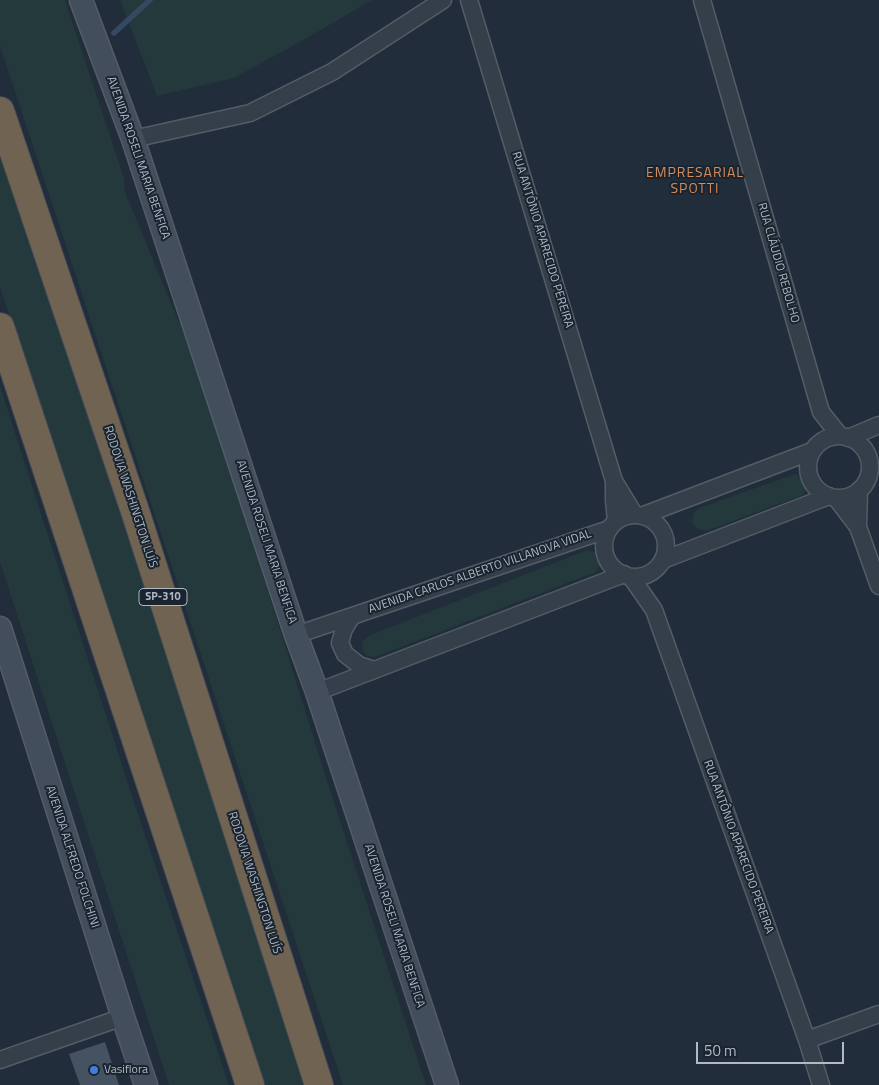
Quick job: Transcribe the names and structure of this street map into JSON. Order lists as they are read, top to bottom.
{
  "streets": {
    "highway": ["RODOVIA WASHINGTON LUÍS", "SP-310"],
    "main road": ["AVENIDA ROSELI MARIA BENFICA", "AVENIDA ALFREDO FOLCHINI"],
    "street": ["RUA ANTÔNIO APARECIDO PEREIRA", "RUA CLÁUDIO REBOLHO", "AVENIDA CARLOS ALBERTO VILLANOVA VIDAL"]
  },
  "crossings": [
    ["AVENIDA ROSELI MARIA BENFICA", "AVENIDA CARLOS ALBERTO VILLANOVA VIDAL"],
    ["RUA ANTÔNIO APARECIDO PEREIRA", "AVENIDA CARLOS ALBERTO VILLANOVA VIDAL"]
  ],
  "districts": ["EMPRESARIAL SPOTTI"],
  "places": ["Vasiflora"],
  "scale_bar": "50 m"
}
